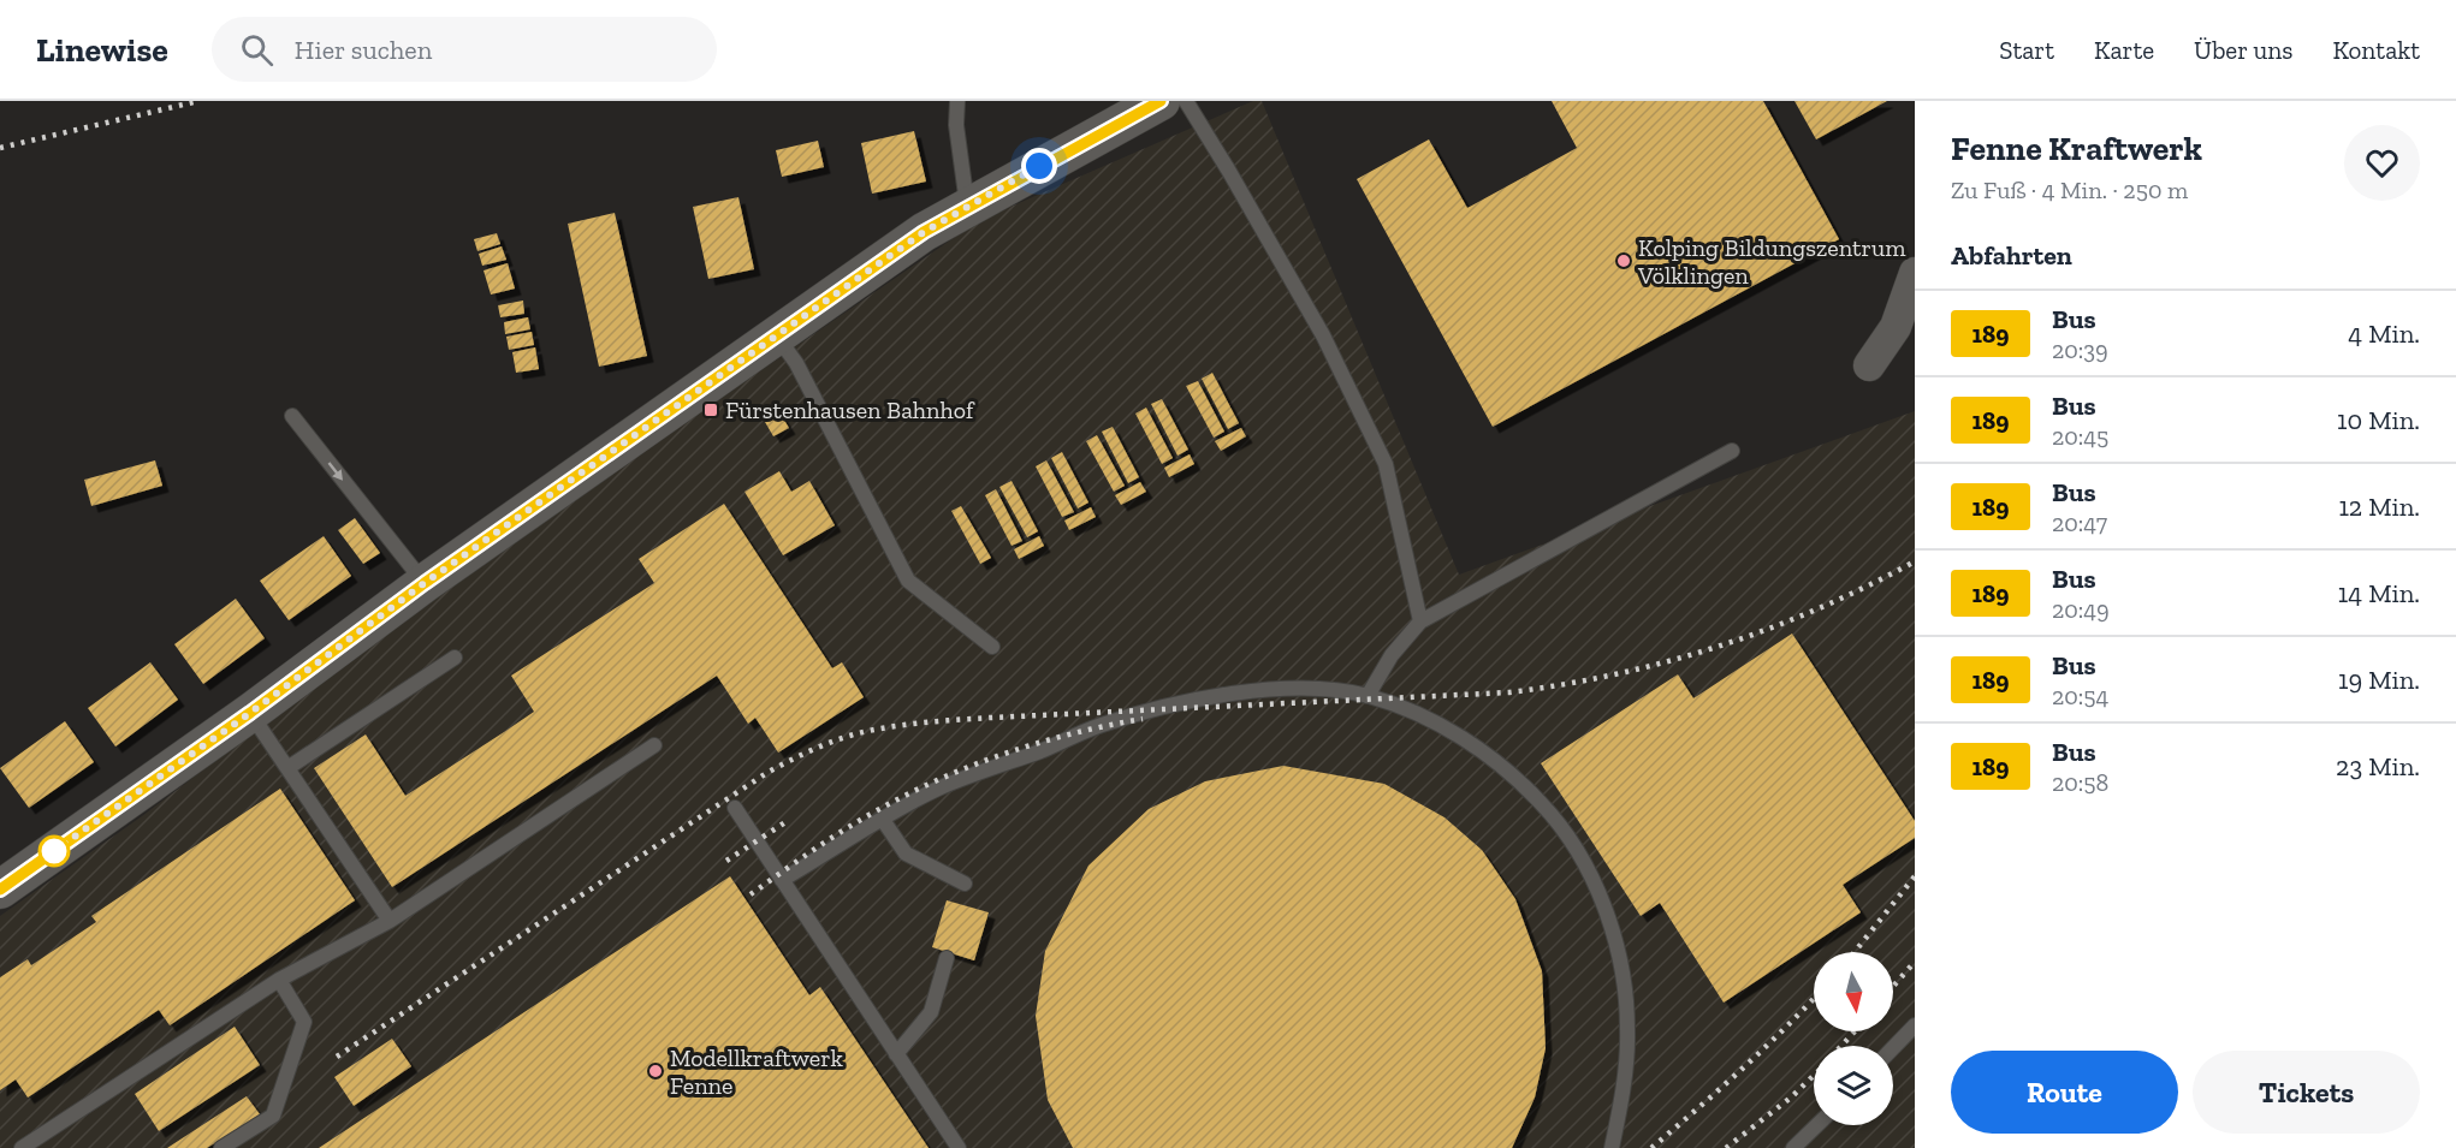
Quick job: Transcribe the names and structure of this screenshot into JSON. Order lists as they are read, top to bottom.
{
  "places": {
    "other": ["Kolping Bildungszentrum Völklingen", "Modellkraftwerk Fenne"],
    "transit": ["Fürstenhausen Bahnhof"]
  },
  "lines": ["bus line 189"],
  "north": "bottom",
  "page": {
    "header": "Linewise",
    "search": "Hier suchen",
    "nav": [
      "Start",
      "Karte",
      "Über uns",
      "Kontakt"
    ],
    "heading": [
      ["Fenne Kraftwerk", "Zu Fuß · 4 Min. · 250 m"],
      "Abfahrten"
    ],
    "list": [
      {
        "mark": "189",
        "name": "Bus",
        "note": "20:39",
        "value": "4 Min."
      },
      {
        "mark": "189",
        "name": "Bus",
        "note": "20:45",
        "value": "10 Min."
      },
      {
        "mark": "189",
        "name": "Bus",
        "note": "20:47",
        "value": "12 Min."
      },
      {
        "mark": "189",
        "name": "Bus",
        "note": "20:49",
        "value": "14 Min."
      },
      {
        "mark": "189",
        "name": "Bus",
        "note": "20:54",
        "value": "19 Min."
      },
      {
        "mark": "189",
        "name": "Bus",
        "note": "20:58",
        "value": "23 Min."
      }
    ],
    "buttons": ["Route", "Tickets"]
  }
}
